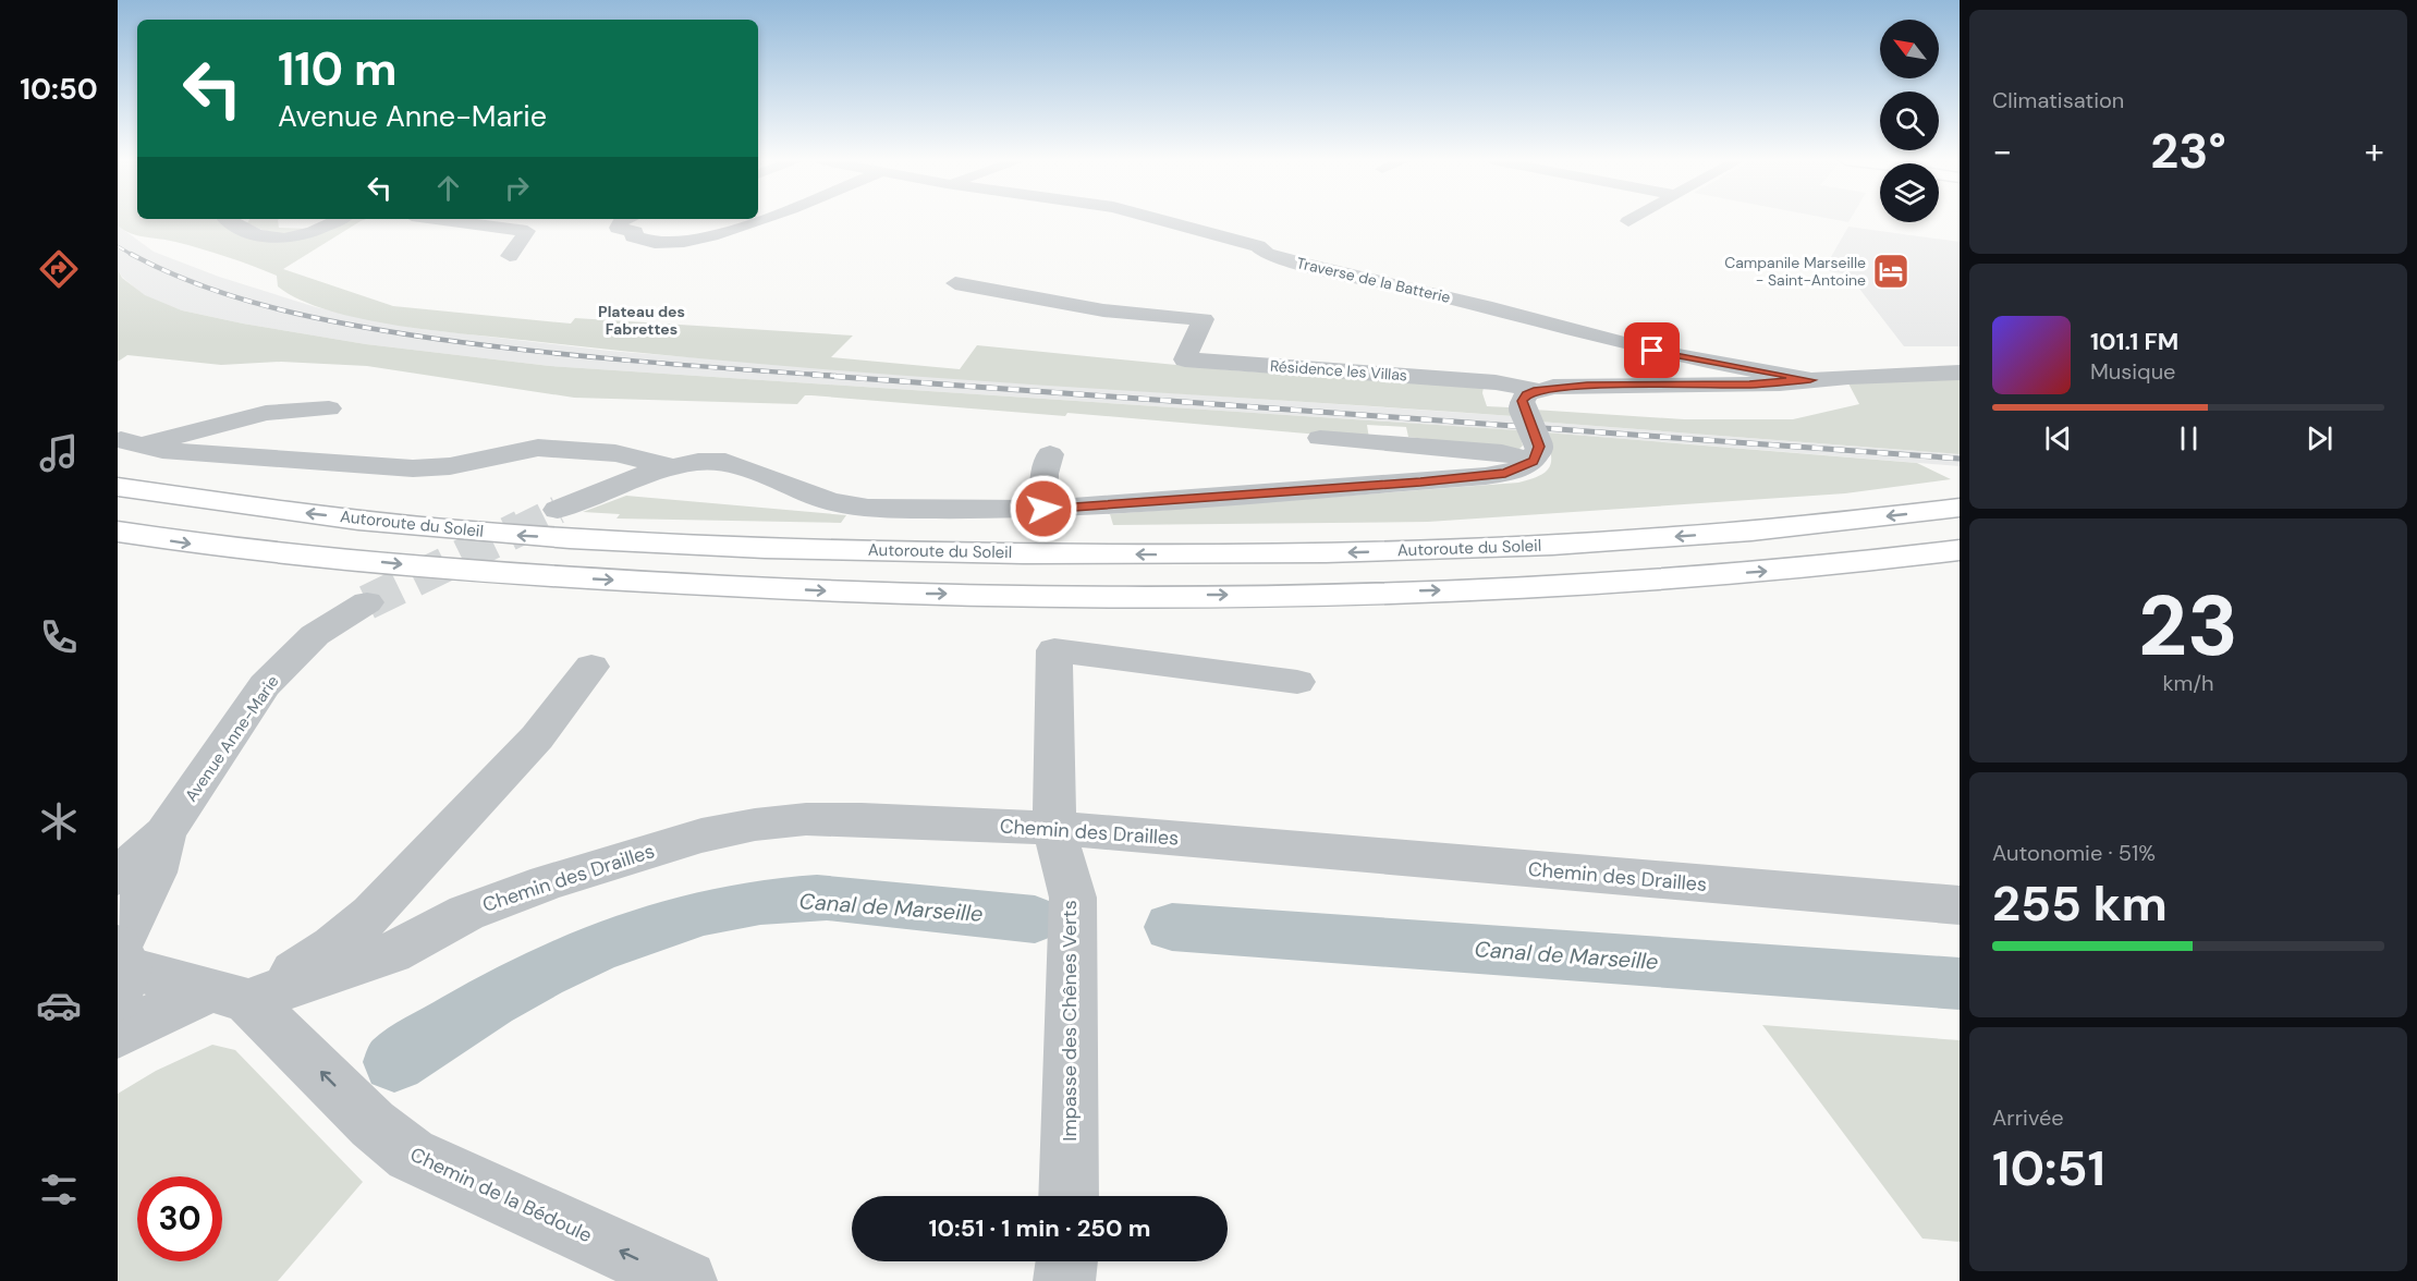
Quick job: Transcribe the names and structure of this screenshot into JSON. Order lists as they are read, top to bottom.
{
  "streets": {
    "main road": ["Autoroute du Soleil"],
    "street": [
      "Traverse de la Batterie",
      "Résidence les Villas",
      "Avenue Anne-Marie",
      "Chemin des Drailles",
      "Impasse des Chênes Verts",
      "Chemin de la Bédoule"
    ]
  },
  "crossings": [
    ["Chemin des Drailles", "Impasse des Chênes Verts"],
    ["Chemin des Drailles", "Chemin de la Bédoule"]
  ],
  "one_way": ["Chemin de la Bédoule"],
  "districts": ["Plateau des Fabrettes"],
  "water": ["Canal de Marseille"],
  "places": {
    "hotel": ["Campanile Marseille - Saint-Antoine"]
  },
  "north": "top left",
  "page": {
    "tabs": "10:50",
    "tile": [
      "Climatisation",
      ["23", "km/h"],
      ["Autonomie · 51%", "255 km"],
      ["Arrivée", "10:51"]
    ],
    "turn": ["110 m", "Avenue Anne-Marie"],
    "heat": ["−", "23°", "+"],
    "song": ["101.1 FM", "Musique"],
    "limit": "30",
    "trip": "10:51 · 1 min · 250 m"
  }
}
